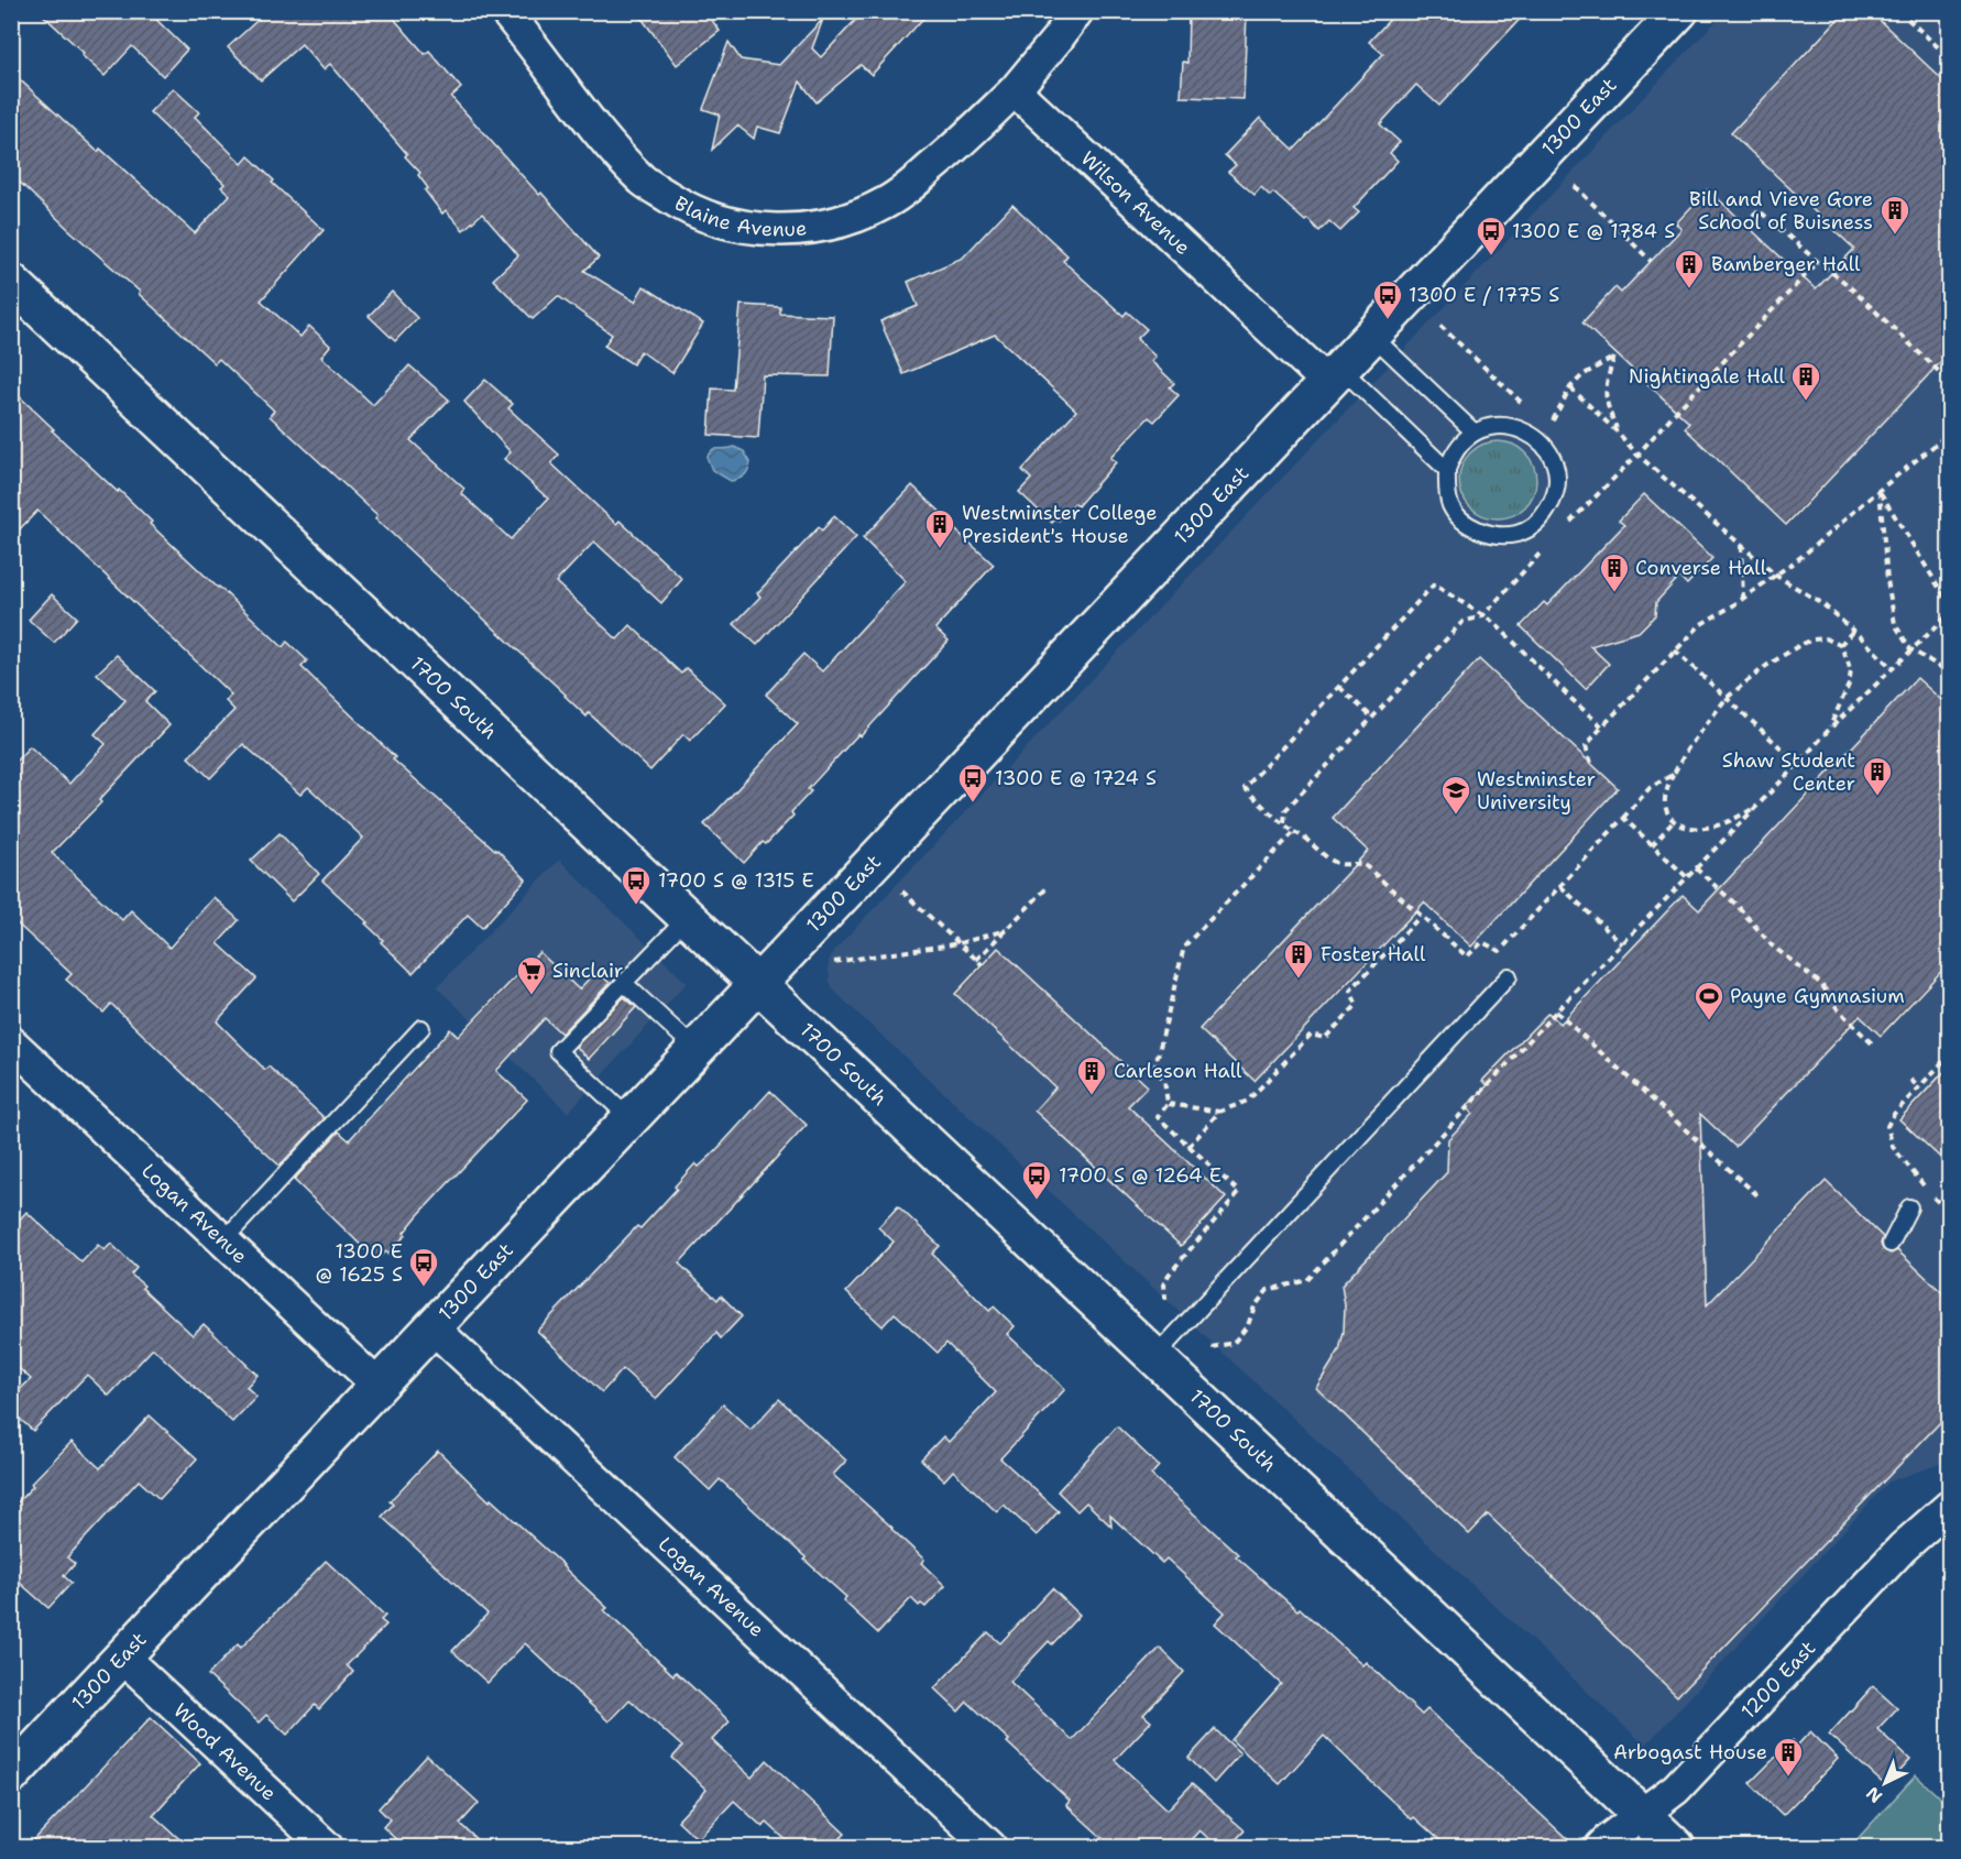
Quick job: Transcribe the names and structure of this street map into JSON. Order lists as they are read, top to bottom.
{
  "streets": {
    "main road": ["1300 East", "1700 South"],
    "street": [
      "Wilson Avenue",
      "Blaine Avenue",
      "Logan Avenue",
      "1200 East",
      "Wood Avenue"
    ]
  },
  "crossings": [
    ["1300 East", "Wilson Avenue"],
    ["1300 East", "1700 South"],
    ["1300 East", "Logan Avenue"],
    ["1300 East", "Wood Avenue"],
    ["Wilson Avenue", "Blaine Avenue"],
    ["1700 South", "1200 East"]
  ],
  "places": {
    "building": [
      "Bill and Vieve Gore School of Buisness",
      "Bamberger Hall",
      "Nightingale Hall",
      "Westminster College President's House",
      "Converse Hall",
      "Shaw Student Center",
      "Foster Hall",
      "Carleson Hall",
      "Arbogast House"
    ],
    "bus stop": [
      "1300 E @ 1784 S",
      "1300 E / 1775 S",
      "1300 E @ 1724 S",
      "1700 S @ 1315 E",
      "1700 S @ 1264 E",
      "1300 E @ 1625 S"
    ],
    "school or university": ["Westminster University"],
    "supermarket": ["Sinclair"],
    "sports": ["Payne Gymnasium"]
  },
  "north": "bottom left"
}
